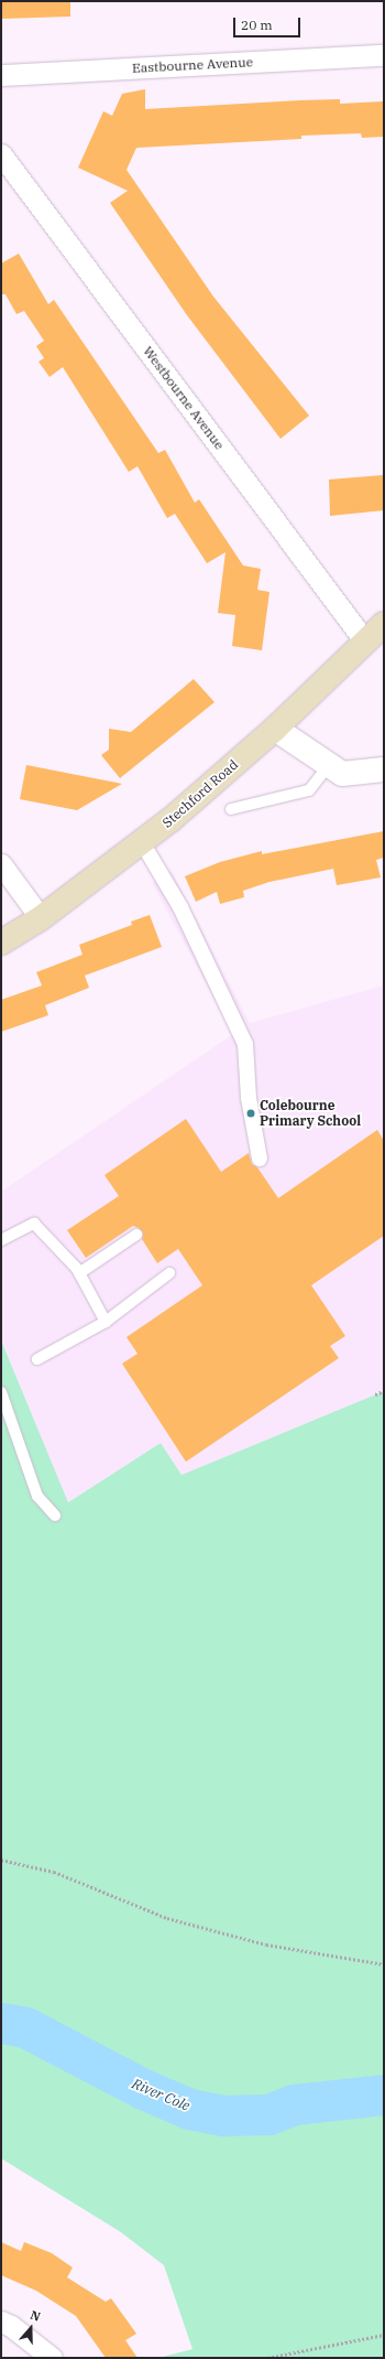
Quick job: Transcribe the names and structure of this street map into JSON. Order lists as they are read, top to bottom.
{
  "streets": {
    "main road": ["Stechford Road"],
    "street": ["Eastbourne Avenue", "Westbourne Avenue"]
  },
  "crossings": [
    ["Westbourne Avenue", "Stechford Road"]
  ],
  "water": ["River Cole"],
  "places": ["Colebourne Primary School"],
  "scale_bar": "20 m",
  "north": "top"
}
